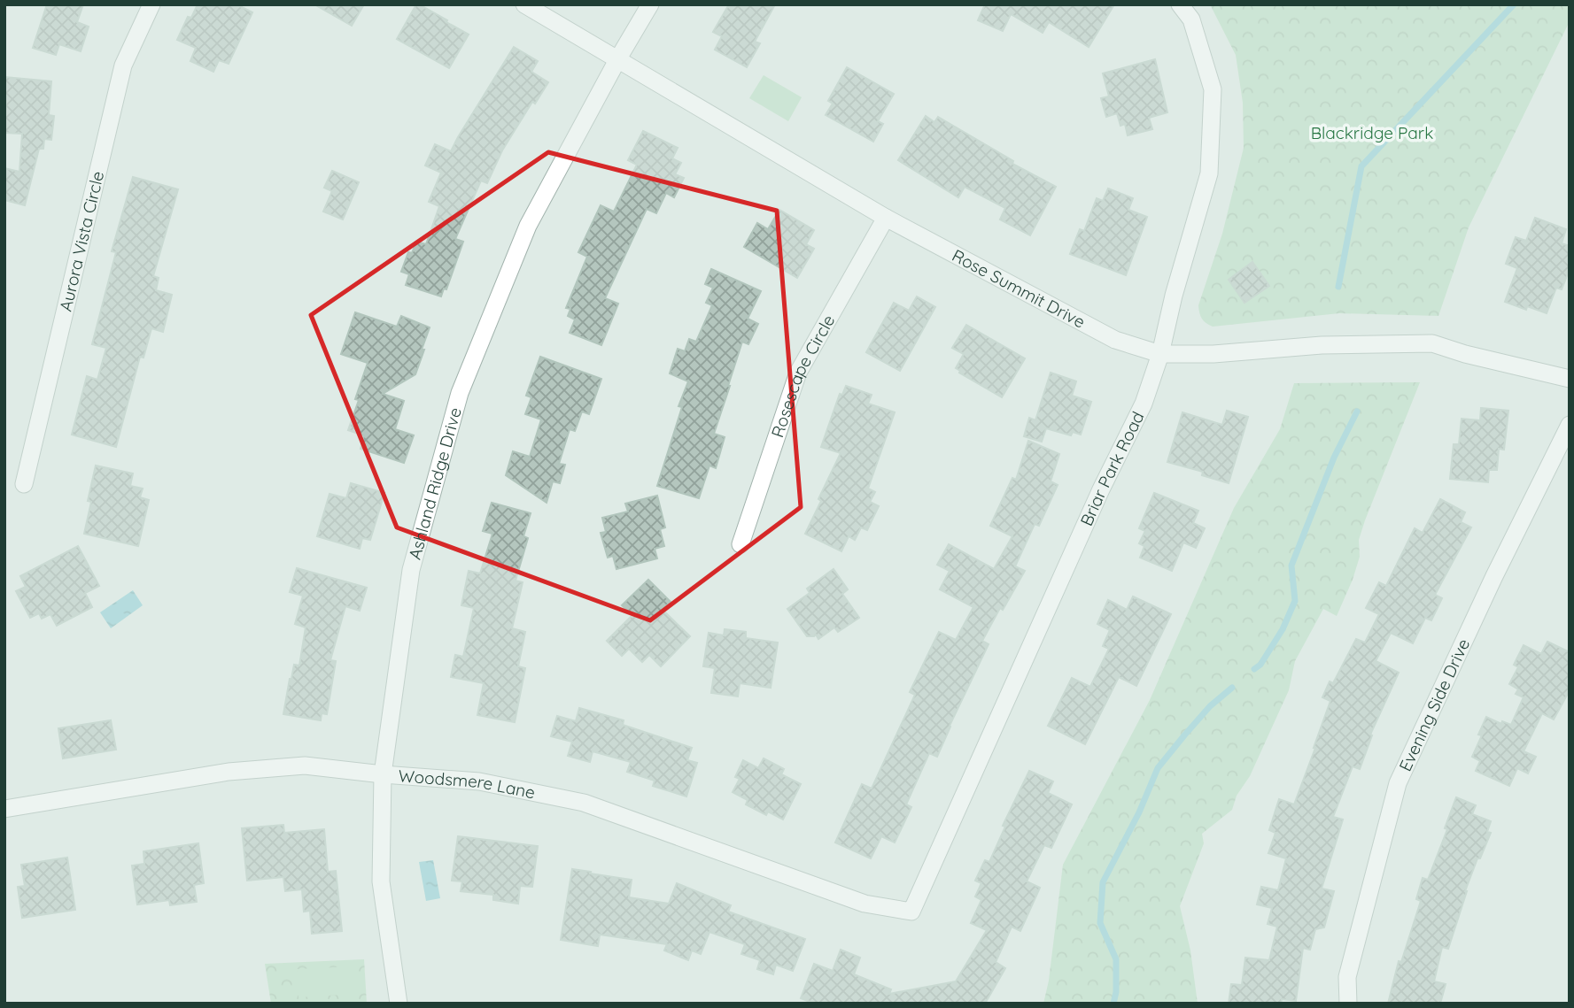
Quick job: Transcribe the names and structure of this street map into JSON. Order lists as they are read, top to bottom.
{
  "streets": {
    "street": [
      "Aurora Vista Circle",
      "Rose Summit Drive",
      "Rosescape Circle",
      "Briar Park Road",
      "Ashland Ridge Drive",
      "Evening Side Drive",
      "Woodsmere Lane"
    ]
  },
  "crossings": [
    ["Rose Summit Drive", "Rosescape Circle"],
    ["Rose Summit Drive", "Briar Park Road"],
    ["Rose Summit Drive", "Ashland Ridge Drive"],
    ["Briar Park Road", "Woodsmere Lane"],
    ["Ashland Ridge Drive", "Woodsmere Lane"]
  ],
  "parks": ["Blackridge Park"]
}
